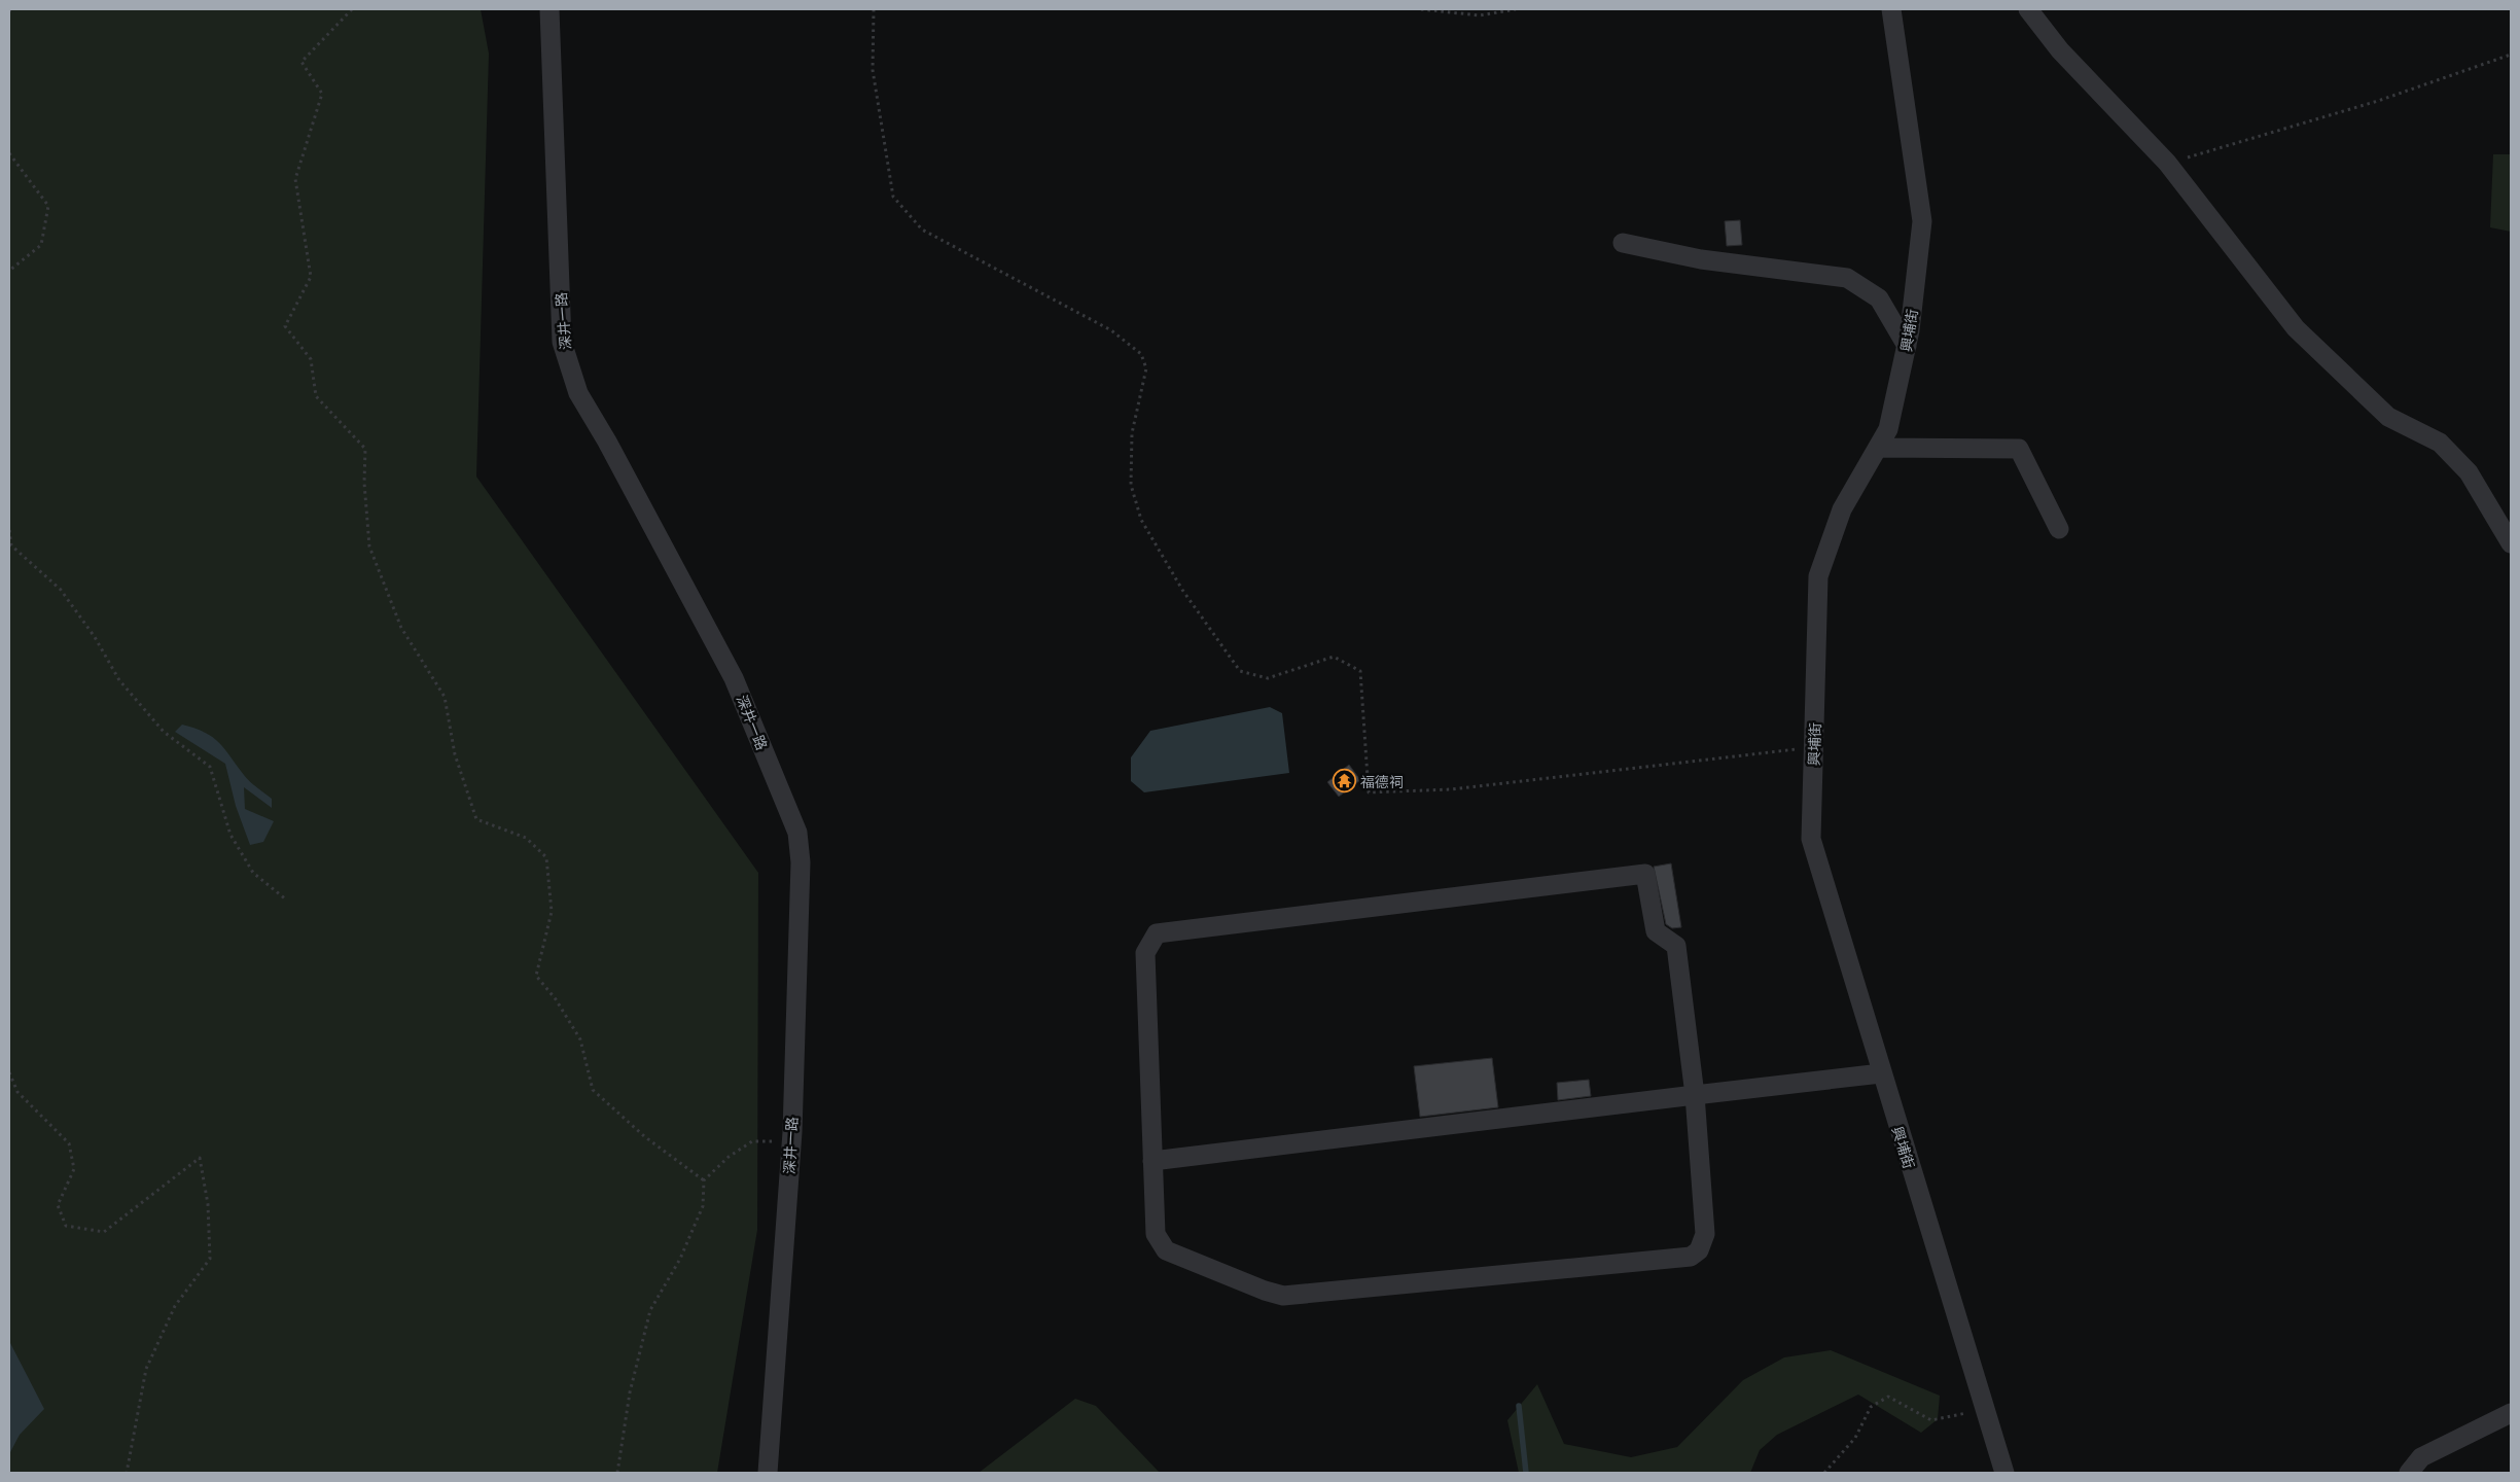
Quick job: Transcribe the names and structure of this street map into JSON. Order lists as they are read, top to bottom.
{
  "streets": {
    "street": ["深井一路", "興埔街"]
  },
  "places": {
    "temple": ["福德祠"]
  }
}
